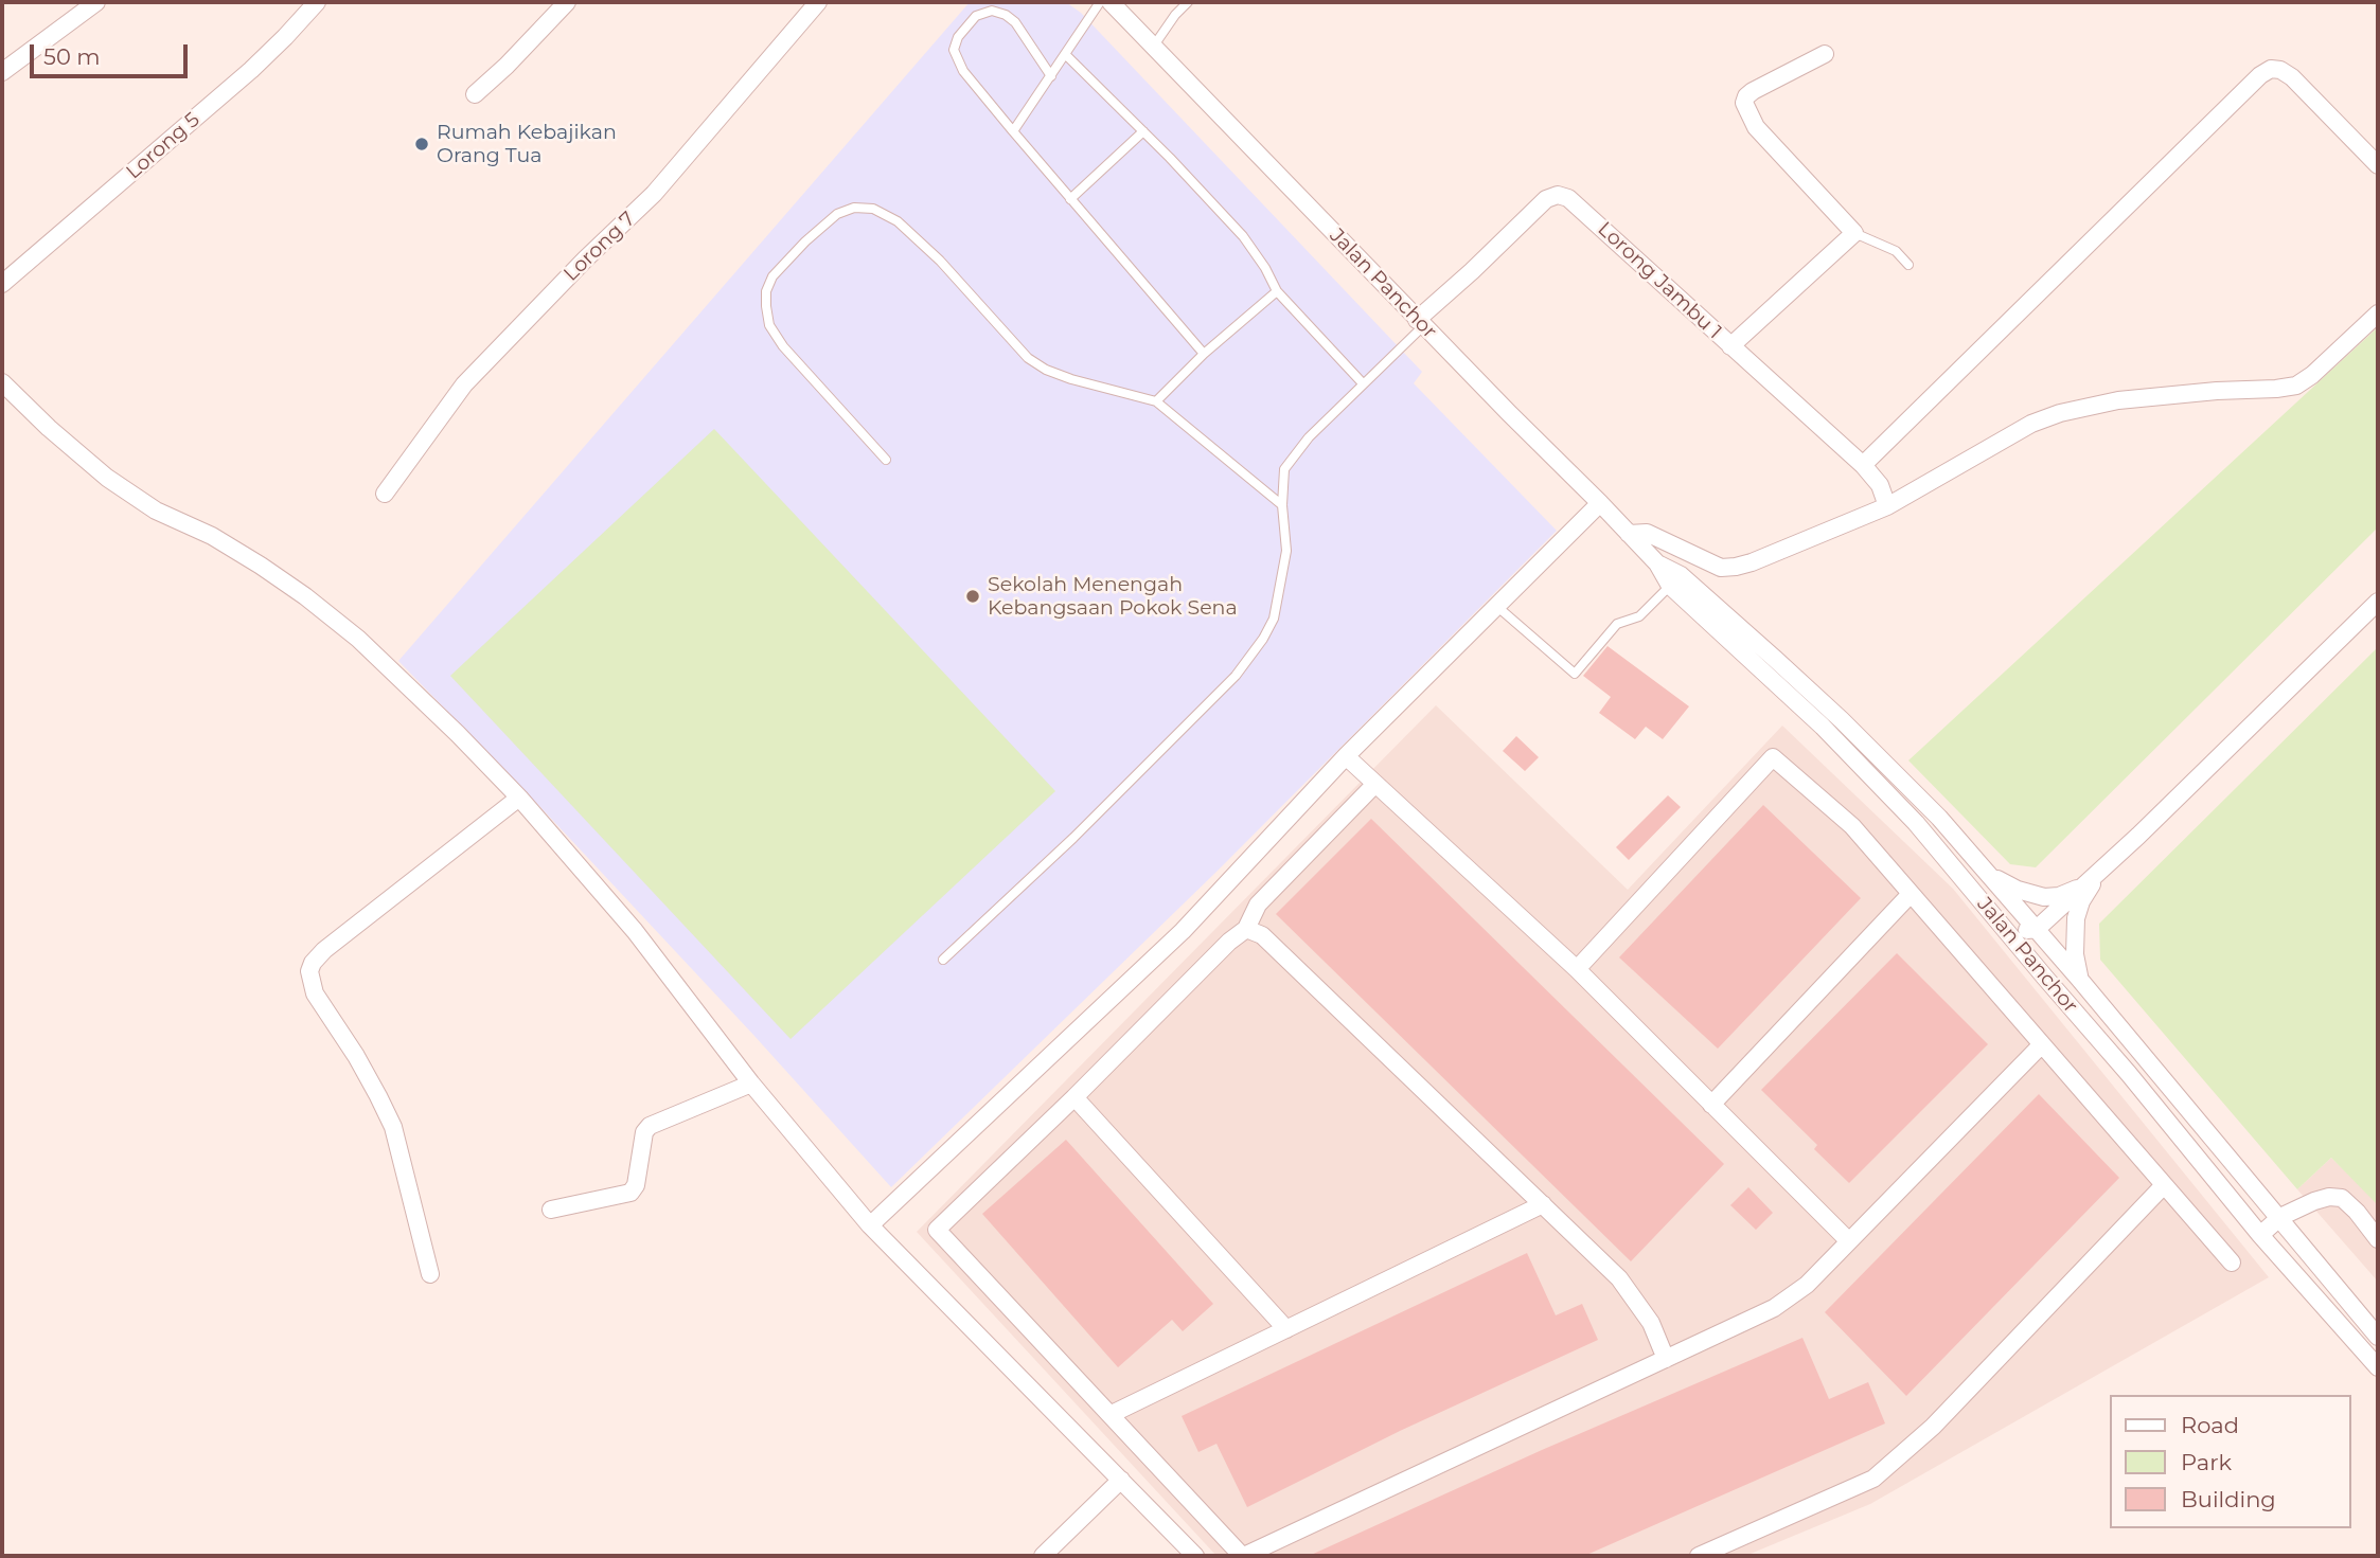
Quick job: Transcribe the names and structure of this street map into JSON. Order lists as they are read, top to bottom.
{
  "streets": {
    "street": [
      "Lorong 5",
      "Lorong 7",
      "Lorong Jambu 1",
      "Jalan Panchor"
    ]
  },
  "crossings": [
    ["Lorong Jambu 1", "Jalan Panchor"]
  ],
  "places": ["Rumah Kebajikan Orang Tua", "Sekolah Menengah Kebangsaan Pokok Sena"],
  "legend": ["Road", "Park", "Building"],
  "scale_bar": "50 m"
}
